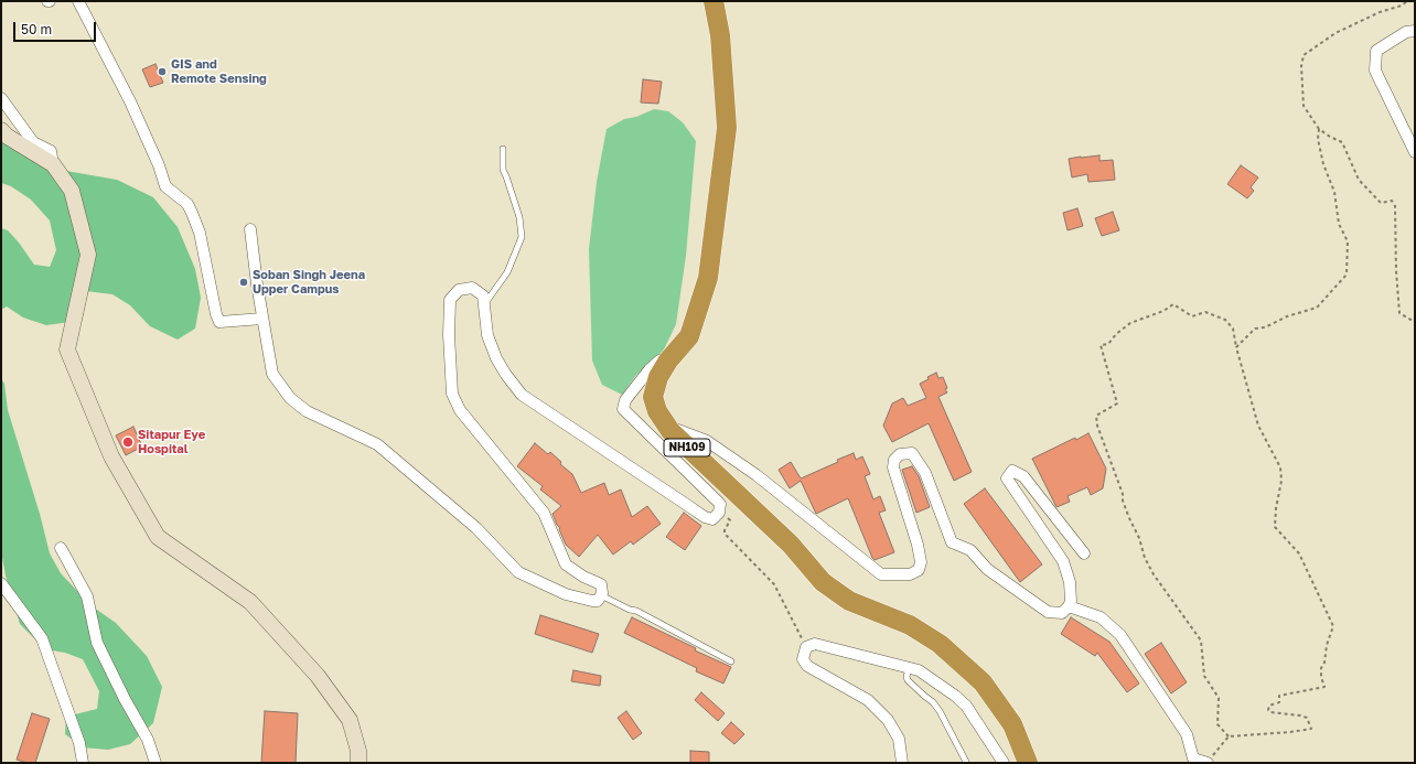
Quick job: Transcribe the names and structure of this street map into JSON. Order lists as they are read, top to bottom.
{
  "streets": {
    "highway": ["NH109"]
  },
  "places": ["GIS and Remote Sensing", "Soban Singh Jeena Upper Campus", "Sitapur Eye Hospital"],
  "scale_bar": "50 m"
}
